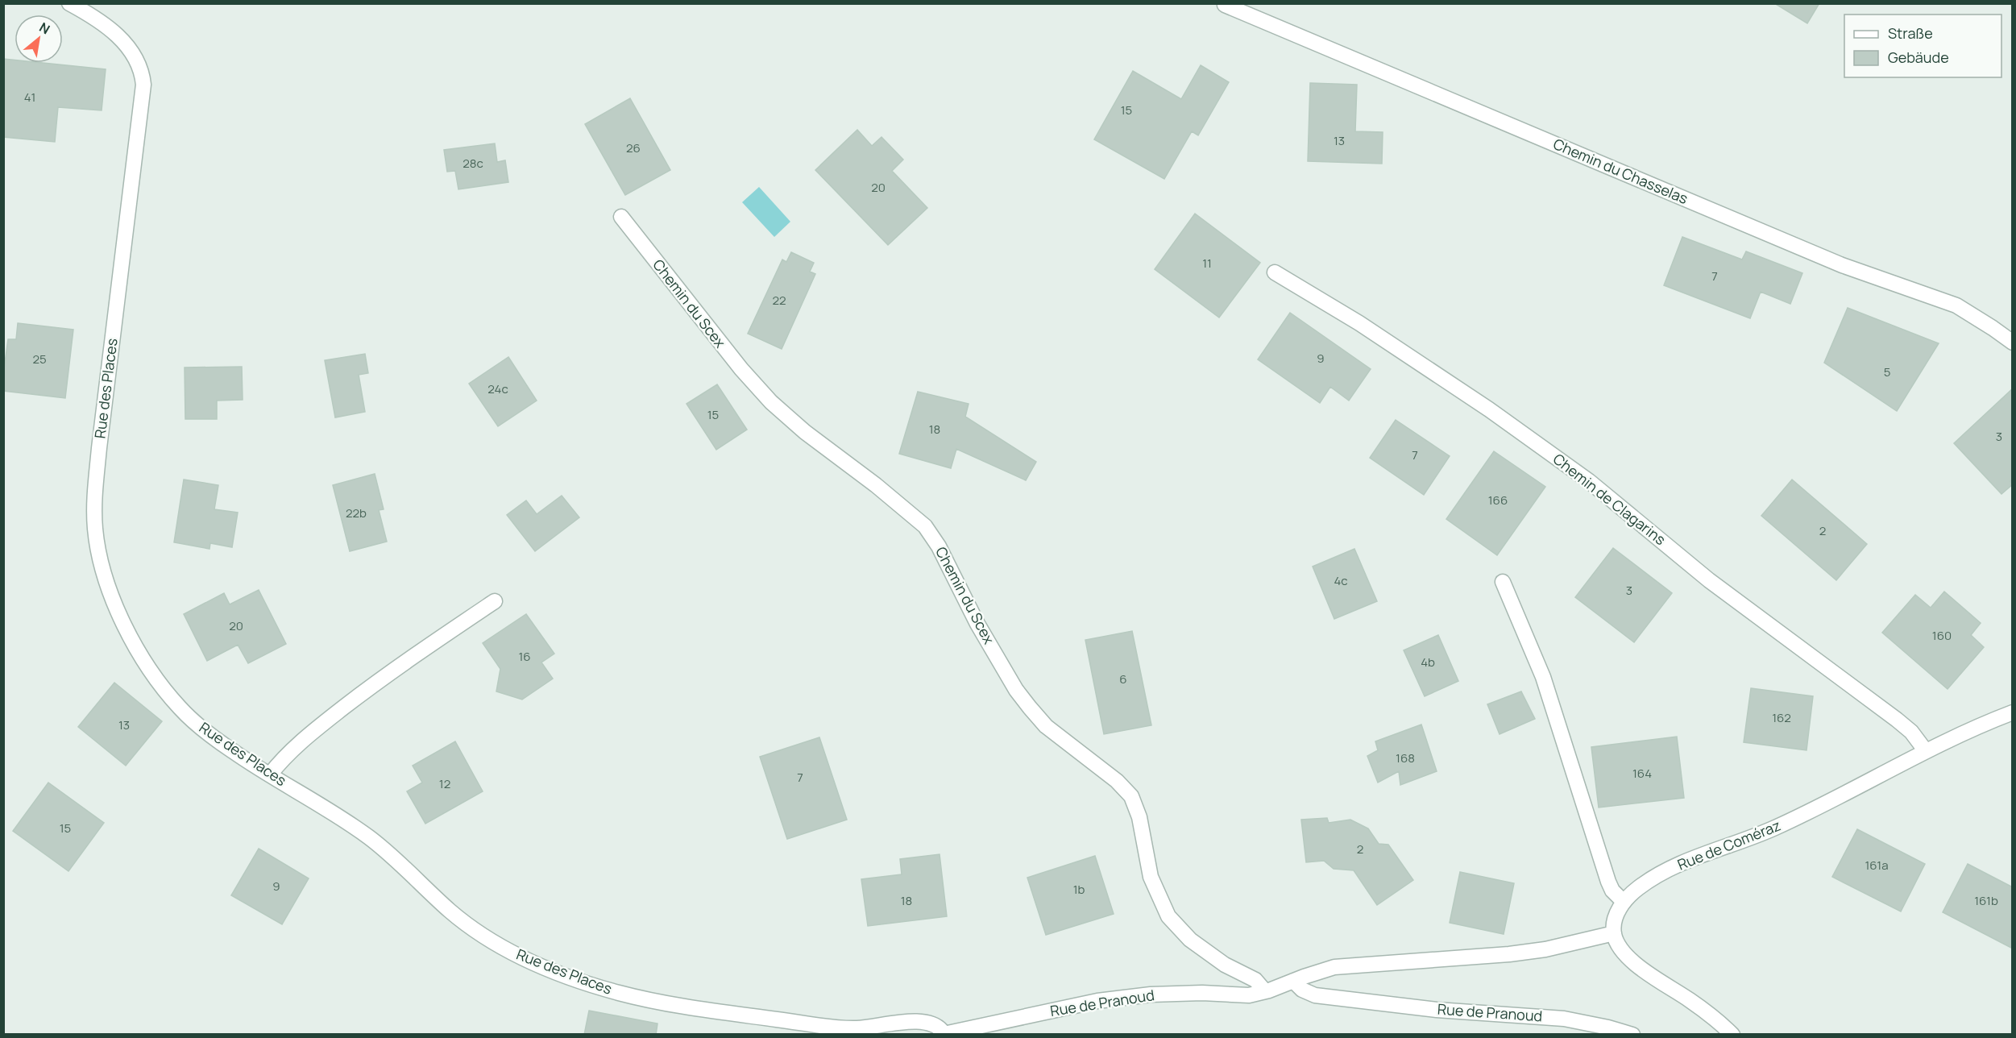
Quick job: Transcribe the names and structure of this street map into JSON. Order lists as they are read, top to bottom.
{
  "streets": {
    "street": [
      "Chemin du Chasselas",
      "Chemin du Scex",
      "Rue des Places",
      "Chemin de Clagarins",
      "Rue de Coméraz",
      "Rue de Pranoud"
    ]
  },
  "crossings": [
    ["Chemin du Scex", "Rue de Pranoud"],
    ["Rue des Places", "Rue de Pranoud"],
    ["Chemin de Clagarins", "Rue de Coméraz"],
    ["Rue de Coméraz", "Rue de Pranoud"]
  ],
  "house_numbers": [
    "41",
    "15",
    "13",
    "26",
    "28c",
    "20",
    "11",
    "7",
    "22",
    "9",
    "25",
    "5",
    "24c",
    "15",
    "18",
    "3",
    "7",
    "166",
    "22b",
    "2",
    "4c",
    "3",
    "20",
    "160",
    "16",
    "4b",
    "6",
    "162",
    "13",
    "168",
    "164",
    "7",
    "12",
    "15",
    "2",
    "161a",
    "9",
    "1b",
    "18",
    "161b"
  ],
  "legend": ["Straße", "Gebäude"],
  "north": "top right"
}
